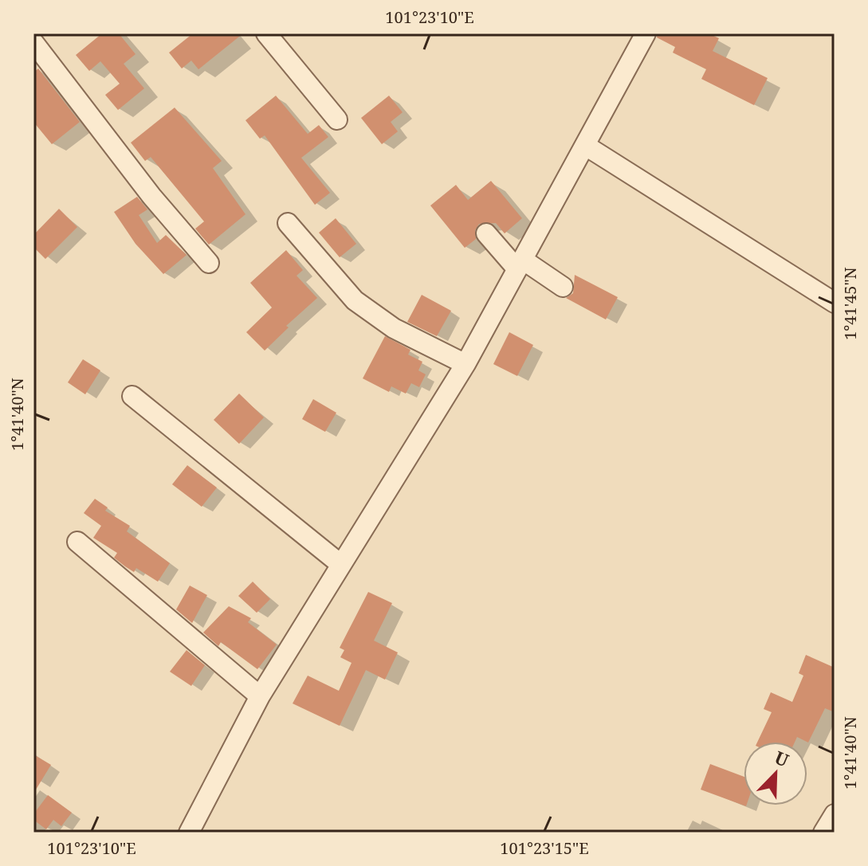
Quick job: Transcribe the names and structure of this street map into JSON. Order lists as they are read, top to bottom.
{
  "north": "top right",
  "coordinates": [
    "101°23'10\"E",
    "1°41'45\"N",
    "1°41'40\"N",
    "101°23'15\"E"
  ]
}
